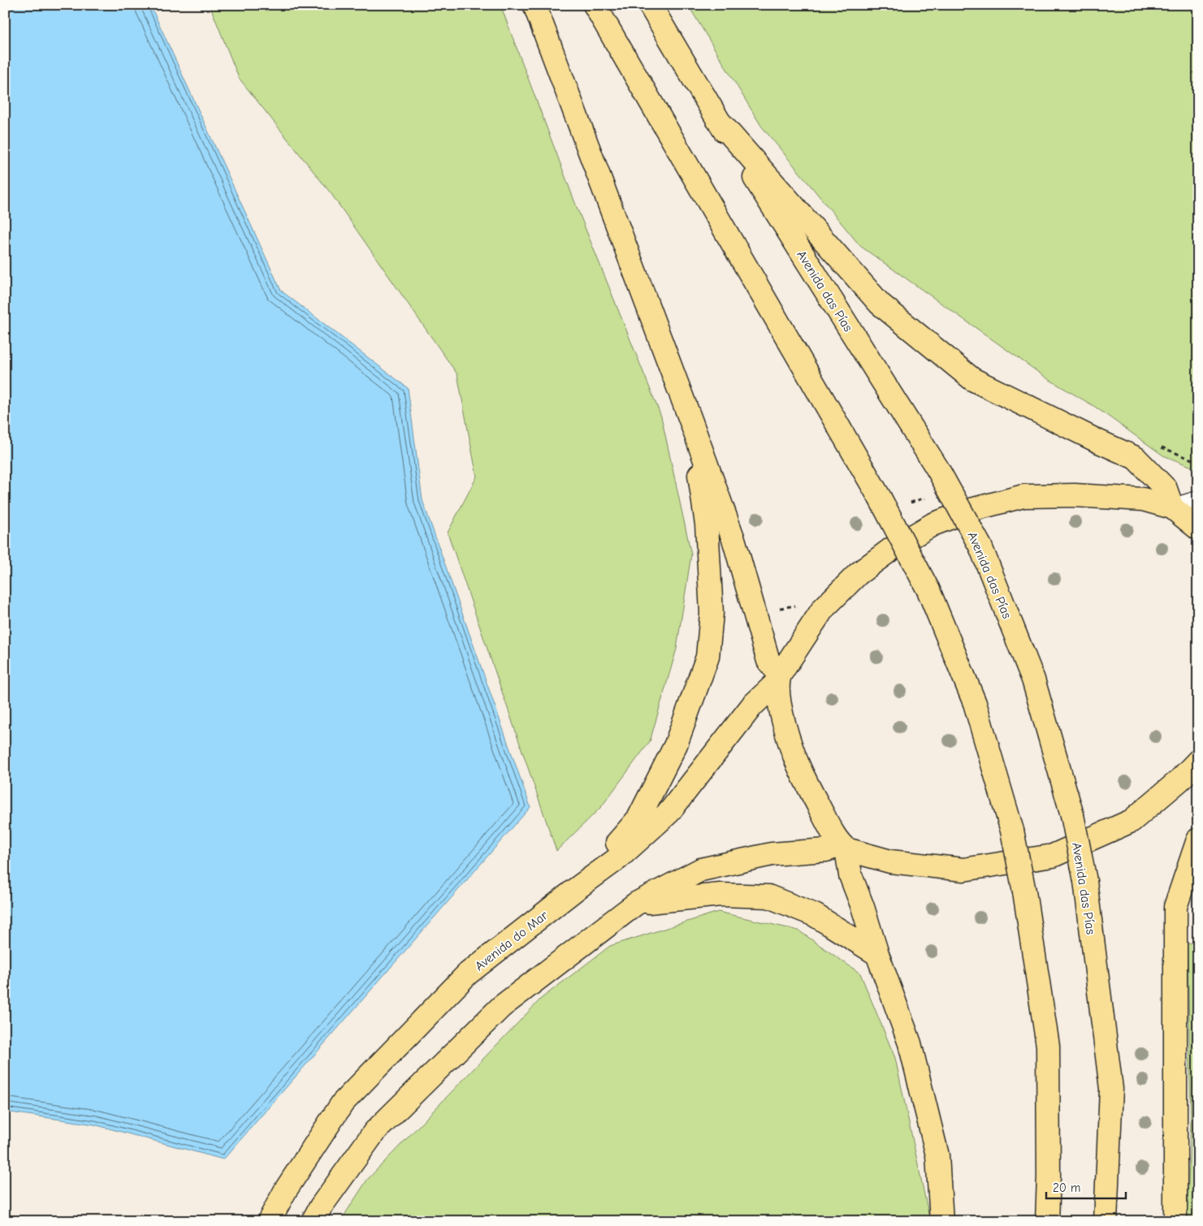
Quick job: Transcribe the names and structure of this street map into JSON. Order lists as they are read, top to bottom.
{
  "streets": {
    "highway": ["Avenida das Pías", "Avenida do Mar"]
  },
  "scale_bar": "20 m"
}
